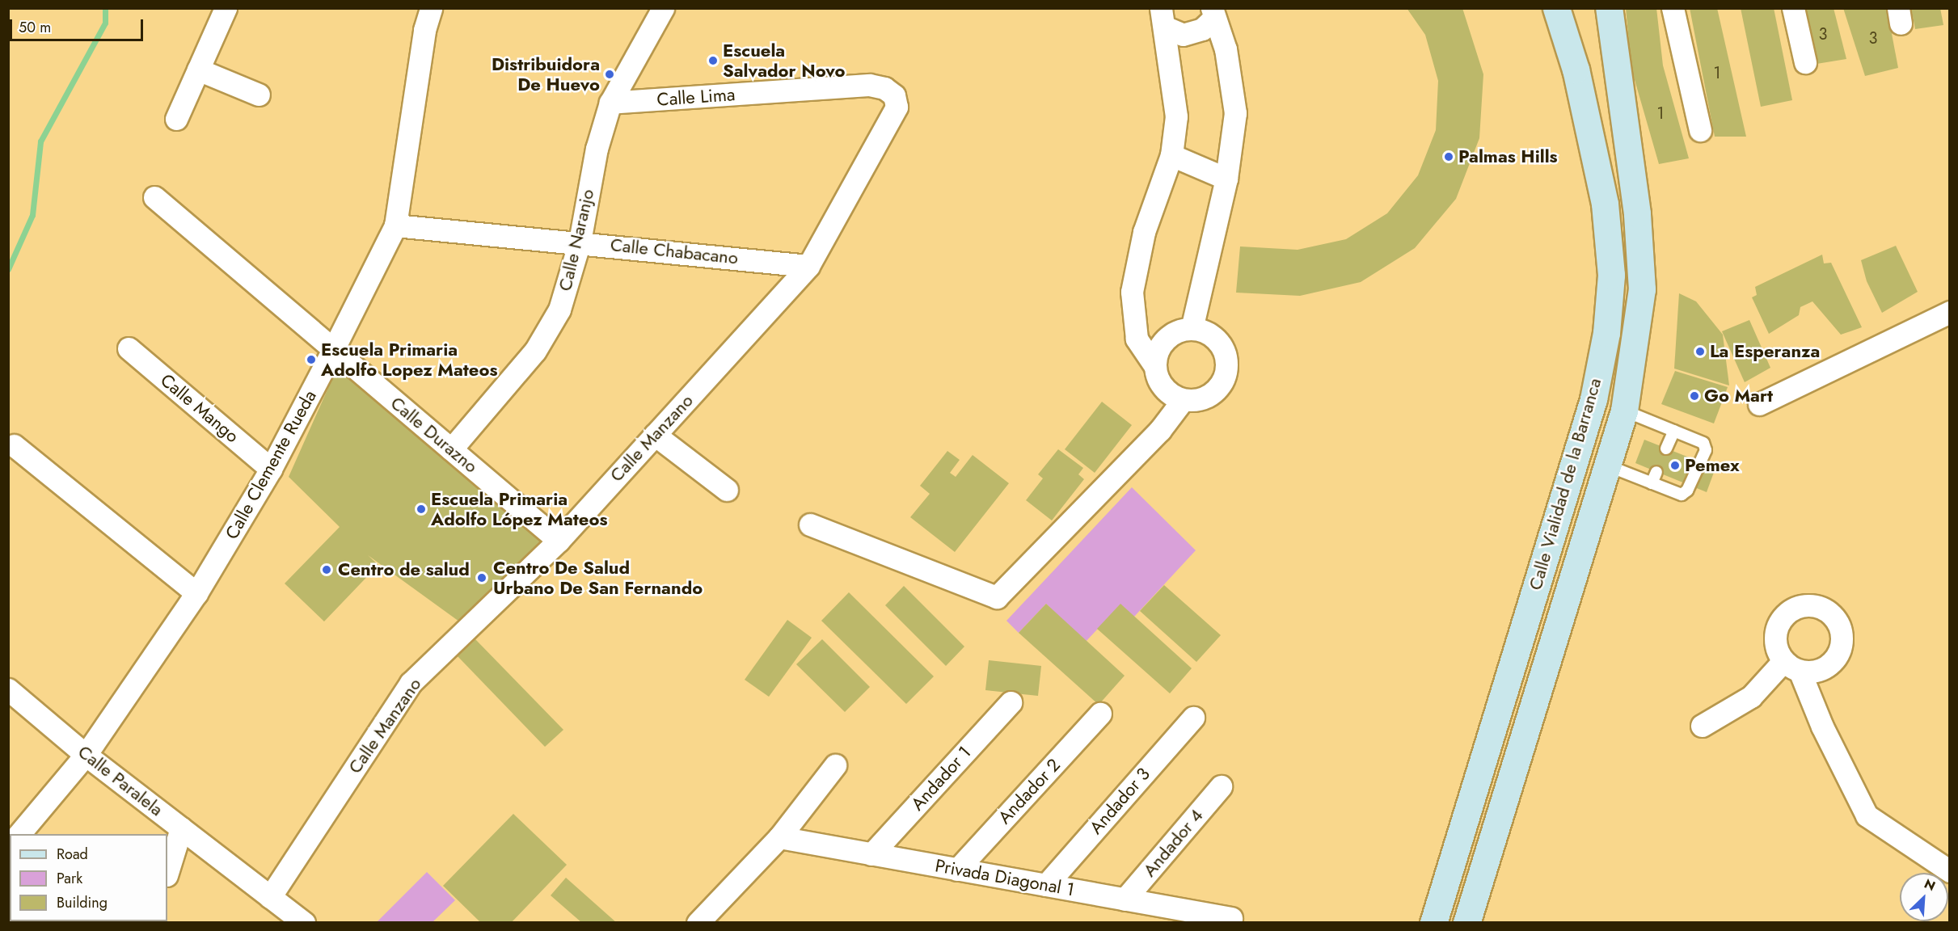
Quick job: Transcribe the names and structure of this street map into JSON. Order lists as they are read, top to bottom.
{
  "streets": {
    "main road": ["Calle Vialidad de la Barranca"],
    "street": [
      "Calle Lima",
      "Calle Naranjo",
      "Calle Chabacano",
      "Calle Mango",
      "Calle Durazno",
      "Calle Manzano",
      "Calle Clemente Rueda",
      "Andador 1",
      "Calle Paralela",
      "Andador 2",
      "Andador 3",
      "Andador 4",
      "Privada Diagonal 1"
    ]
  },
  "crossings": [
    ["Calle Lima", "Calle Naranjo"],
    ["Calle Lima", "Calle Manzano"],
    ["Calle Naranjo", "Calle Chabacano"],
    ["Calle Naranjo", "Calle Durazno"],
    ["Calle Chabacano", "Calle Manzano"],
    ["Calle Chabacano", "Calle Clemente Rueda"],
    ["Calle Mango", "Calle Clemente Rueda"],
    ["Calle Durazno", "Calle Manzano"],
    ["Calle Durazno", "Calle Clemente Rueda"],
    ["Calle Manzano", "Calle Paralela"],
    ["Calle Clemente Rueda", "Calle Paralela"],
    ["Andador 1", "Privada Diagonal 1"],
    ["Andador 2", "Privada Diagonal 1"],
    ["Andador 3", "Privada Diagonal 1"],
    ["Andador 4", "Privada Diagonal 1"]
  ],
  "places": [
    "Escuela Salvador Novo",
    "Distribuidora De Huevo",
    "Palmas Hills",
    "La Esperanza",
    "Escuela Primaria Adolfo Lopez Mateos",
    "Go Mart",
    "Pemex",
    "Escuela Primaria Adolfo López Mateos",
    "Centro de salud",
    "Centro De Salud Urbano De San Fernando"
  ],
  "house_numbers": [
    "3",
    "3",
    "1",
    "1"
  ],
  "legend": ["Road", "Park", "Building"],
  "scale_bar": "50 m",
  "north": "top right"
}
